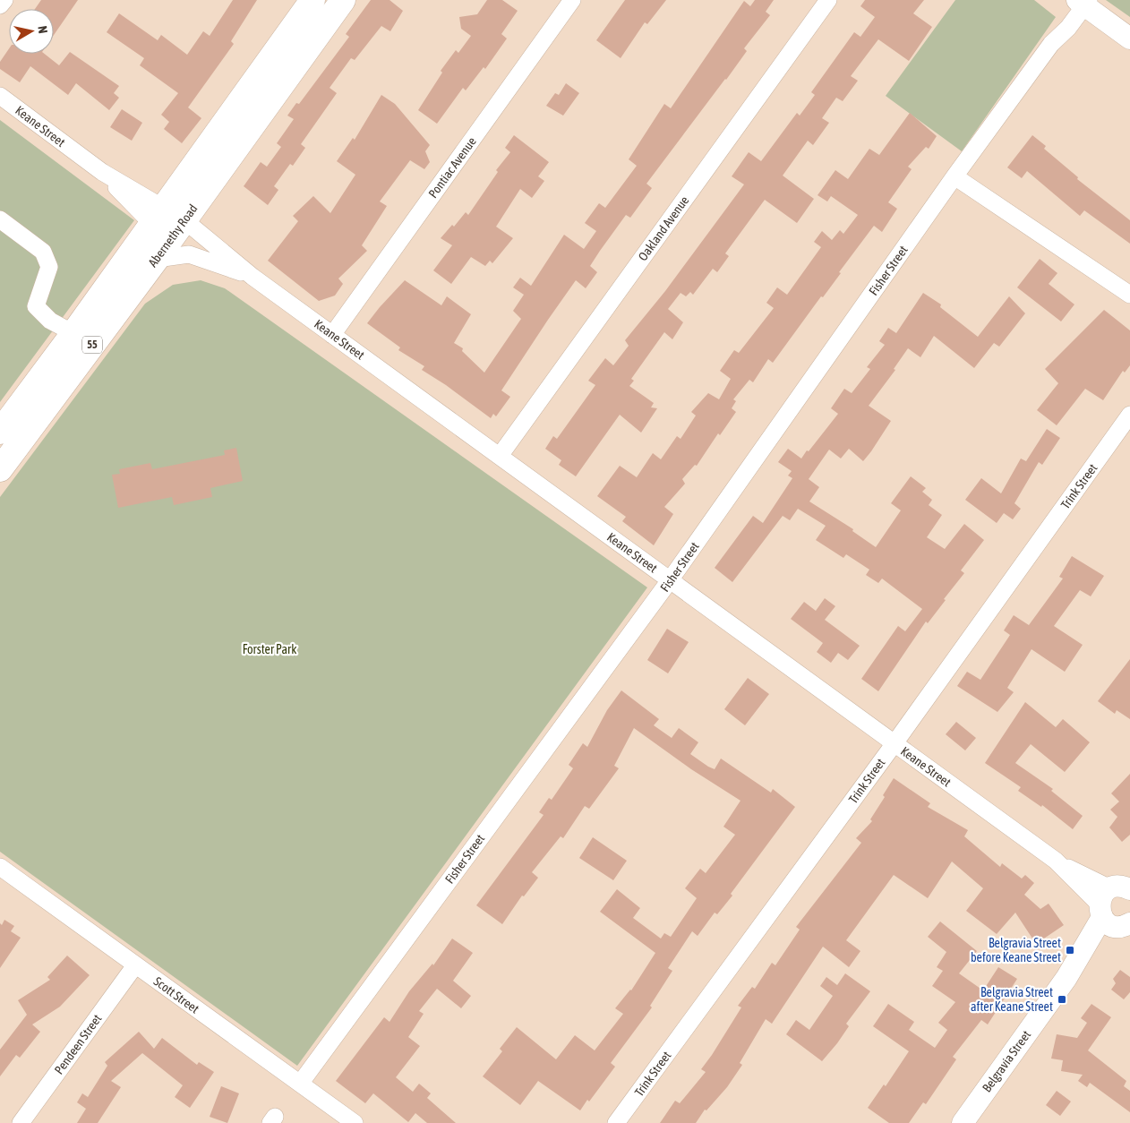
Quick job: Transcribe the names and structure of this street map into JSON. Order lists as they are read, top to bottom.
{
  "streets": {
    "main road": ["Abernethy Road", "55"],
    "street": [
      "Keane Street",
      "Pontiac Avenue",
      "Oakland Avenue",
      "Fisher Street",
      "Trink Street",
      "Scott Street",
      "Pendeen Street",
      "Belgravia Street"
    ]
  },
  "crossings": [
    ["Keane Street", "Pontiac Avenue"],
    ["Keane Street", "Oakland Avenue"],
    ["Keane Street", "Abernethy Road"],
    ["Keane Street", "Fisher Street"],
    ["Keane Street", "Trink Street"],
    ["Keane Street", "Belgravia Street"],
    ["Fisher Street", "Scott Street"],
    ["Scott Street", "Pendeen Street"]
  ],
  "parks": ["Forster Park"],
  "places": {
    "transit": ["Belgravia Street before Keane Street", "Belgravia Street after Keane Street"]
  },
  "north": "right"
}
